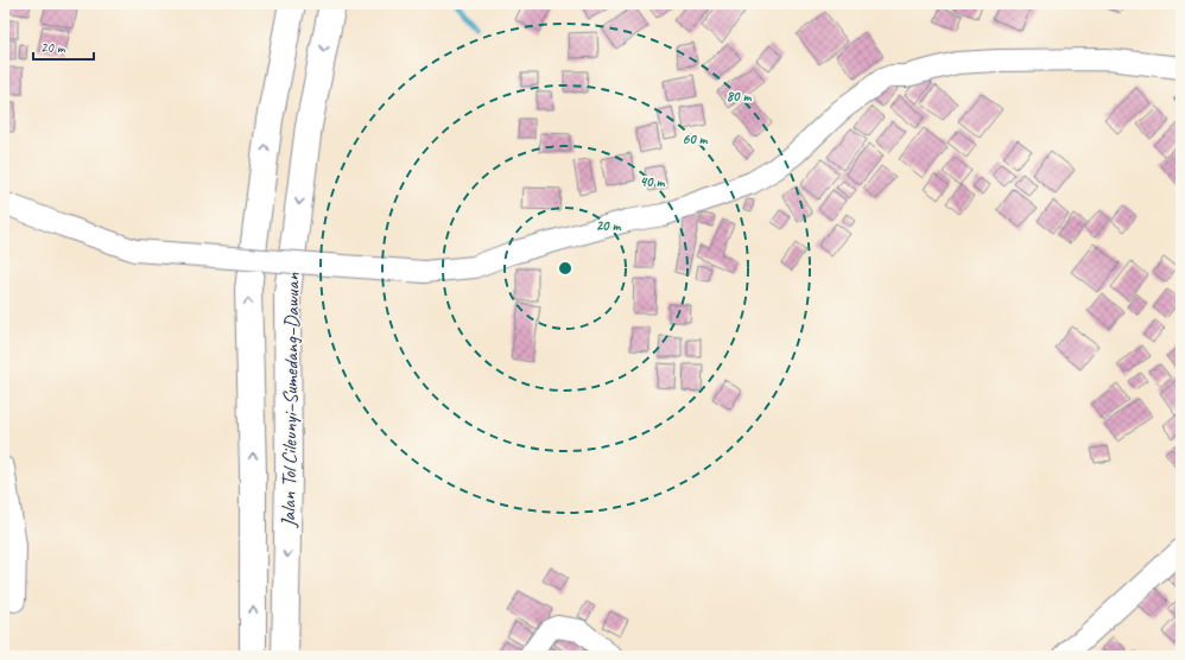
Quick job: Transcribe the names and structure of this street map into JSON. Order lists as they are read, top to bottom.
{
  "streets": {
    "highway": ["Jalan Tol Cileunyi–Sumedang–Dawuan"]
  },
  "scale_bar": "20 m",
  "rings": [
    "80 m",
    "60 m",
    "40 m",
    "20 m"
  ]
}
